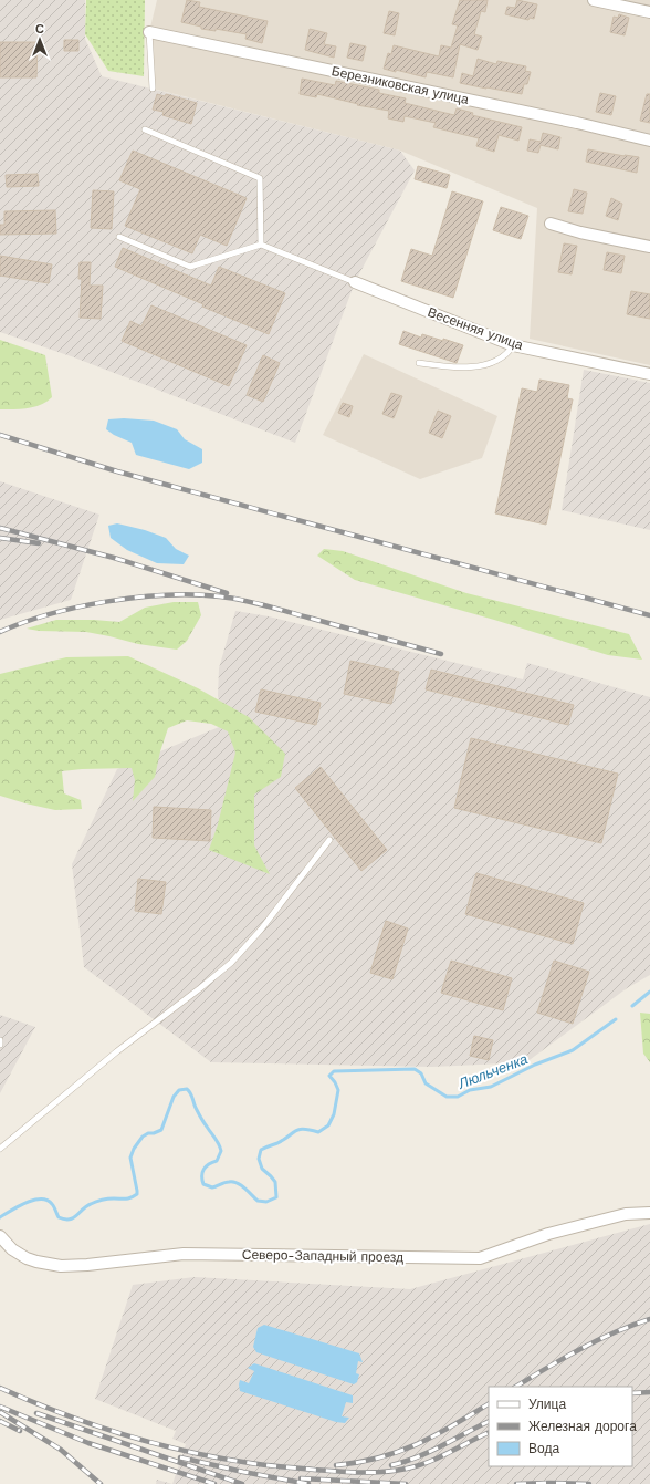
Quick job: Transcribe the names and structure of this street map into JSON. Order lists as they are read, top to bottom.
{
  "streets": {
    "street": ["Березниковская улица", "Весенняя улица", "Северо-Западный проезд"]
  },
  "water": ["Люльченка"],
  "legend": ["Улица", "Железная дорога", "Вода"],
  "north": "top"
}
